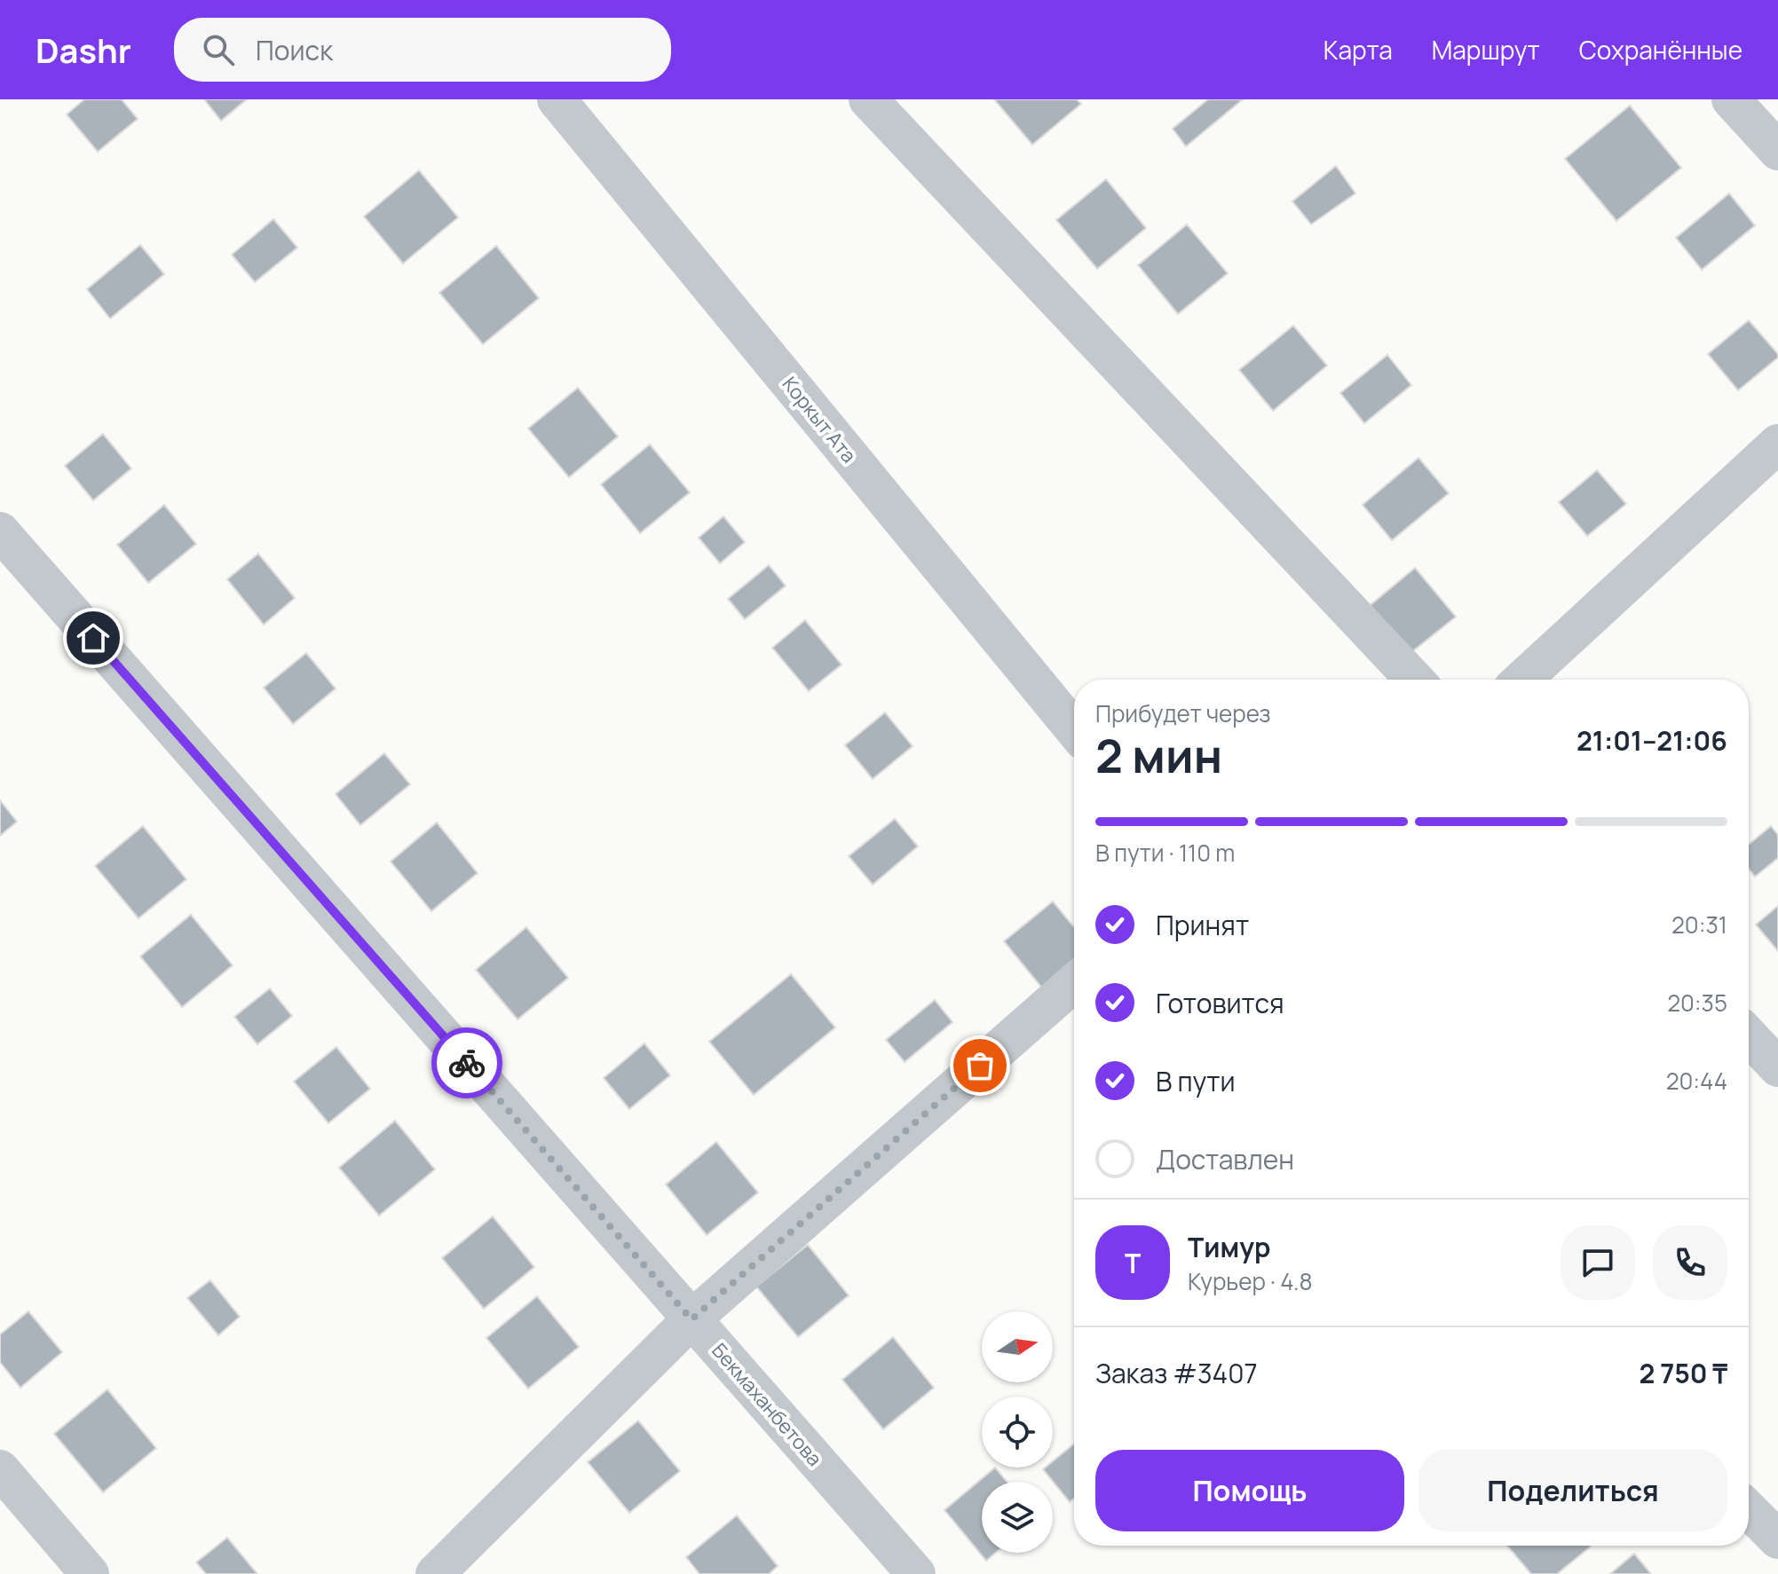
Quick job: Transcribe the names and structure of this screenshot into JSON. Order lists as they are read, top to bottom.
{
  "streets": {
    "street": ["Коркыт Ата", "Бекмаханбетова"]
  },
  "north": "right",
  "page": {
    "header": "Dashr",
    "search": "Поиск",
    "nav": ["Карта", "Маршрут", "Сохранённые"],
    "heading": ["2 мин", "Прибудет через", "21:01–21:06"],
    "panel": [
      "Тимур",
      "Курьер · 4.8",
      "Заказ #3407",
      "2 750 ₸"
    ],
    "bar": "В пути · 110 m",
    "list": [
      ["Принят", "20:31"],
      ["Готовится", "20:35"],
      ["В пути", "20:44"],
      "Доставлен"
    ],
    "round": "Т",
    "buttons": ["Помощь", "Поделиться"]
  }
}
